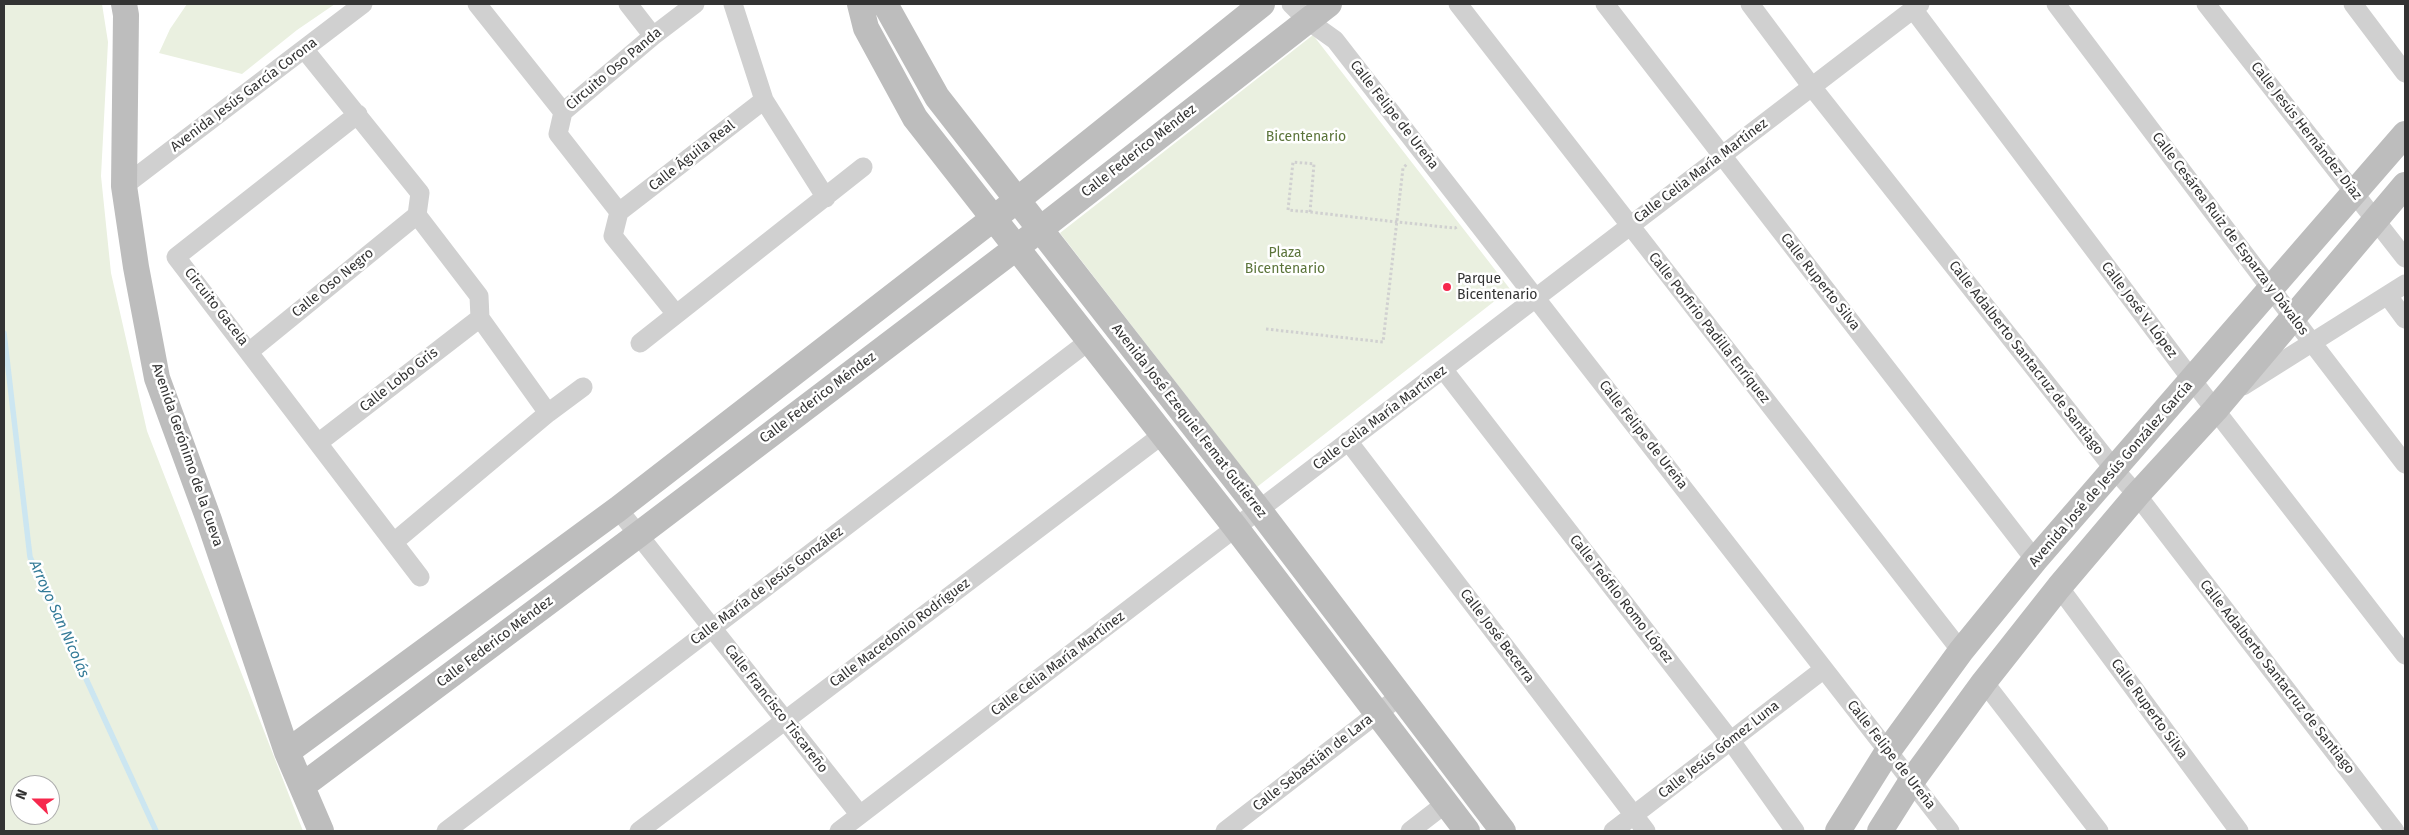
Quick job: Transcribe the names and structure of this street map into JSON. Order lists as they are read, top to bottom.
{
  "streets": {
    "street": [
      "Circuito Oso Panda",
      "Avenida Jesús García Corona",
      "Calle Felipe de Ureña",
      "Calle Jesús Hernández Díaz",
      "Calle Federico Méndez",
      "Calle Águila Real",
      "Calle Celia María Martínez",
      "Calle Cesárea Ruiz de Esparza y Dávalos",
      "Calle Ruperto Silva",
      "Calle Oso Negro",
      "Circuito Gacela",
      "Calle José V. López",
      "Calle Porfirio Padilla Enríquez",
      "Calle Adalberto Santacruz de Santiago",
      "Calle Lobo Gris",
      "Avenida José Ezequiel Femat Gutiérrez",
      "Avenida Gerónimo de la Cueva",
      "Avenida José de Jesús González García",
      "Calle María de Jesús González",
      "Calle Teófilo Romo López",
      "Calle Macedonio Rodríguez",
      "Calle José Becerra",
      "Calle Francisco Tiscareño",
      "Calle Jesús Gómez Luna",
      "Calle Sebastián de Lara"
    ]
  },
  "crossings": [
    ["Circuito Oso Panda", "Calle Águila Real"],
    ["Avenida Jesús García Corona", "Avenida Gerónimo de la Cueva"],
    ["Calle Felipe de Ureña", "Calle Federico Méndez"],
    ["Calle Felipe de Ureña", "Calle Celia María Martínez"],
    ["Calle Felipe de Ureña", "Avenida José de Jesús González García"],
    ["Calle Felipe de Ureña", "Calle Jesús Gómez Luna"],
    ["Calle Jesús Hernández Díaz", "Avenida José de Jesús González García"],
    ["Calle Federico Méndez", "Avenida José Ezequiel Femat Gutiérrez"],
    ["Calle Federico Méndez", "Avenida Gerónimo de la Cueva"],
    ["Calle Federico Méndez", "Calle Francisco Tiscareño"],
    ["Calle Celia María Martínez", "Calle Ruperto Silva"],
    ["Calle Celia María Martínez", "Calle José V. López"],
    ["Calle Celia María Martínez", "Calle Porfirio Padilla Enríquez"],
    ["Calle Celia María Martínez", "Calle Adalberto Santacruz de Santiago"],
    ["Calle Celia María Martínez", "Avenida José Ezequiel Femat Gutiérrez"],
    ["Calle Celia María Martínez", "Calle Teófilo Romo López"],
    ["Calle Celia María Martínez", "Calle José Becerra"],
    ["Calle Celia María Martínez", "Calle Francisco Tiscareño"],
    ["Calle Cesárea Ruiz de Esparza y Dávalos", "Avenida José de Jesús González García"],
    ["Calle Ruperto Silva", "Avenida José de Jesús González García"],
    ["Calle Oso Negro", "Circuito Gacela"],
    ["Circuito Gacela", "Calle Lobo Gris"],
    ["Calle José V. López", "Avenida José de Jesús González García"],
    ["Calle Porfirio Padilla Enríquez", "Avenida José de Jesús González García"],
    ["Calle Adalberto Santacruz de Santiago", "Avenida José de Jesús González García"],
    ["Avenida José Ezequiel Femat Gutiérrez", "Calle Sebastián de Lara"],
    ["Calle María de Jesús González", "Calle Francisco Tiscareño"],
    ["Calle Teófilo Romo López", "Calle Jesús Gómez Luna"],
    ["Calle Macedonio Rodríguez", "Calle Francisco Tiscareño"],
    ["Calle José Becerra", "Calle Jesús Gómez Luna"]
  ],
  "water": ["Arroyo San Nicolás"],
  "parks": ["Bicentenario", "Plaza Bicentenario"],
  "places": ["Parque Bicentenario"],
  "north": "left"
}
